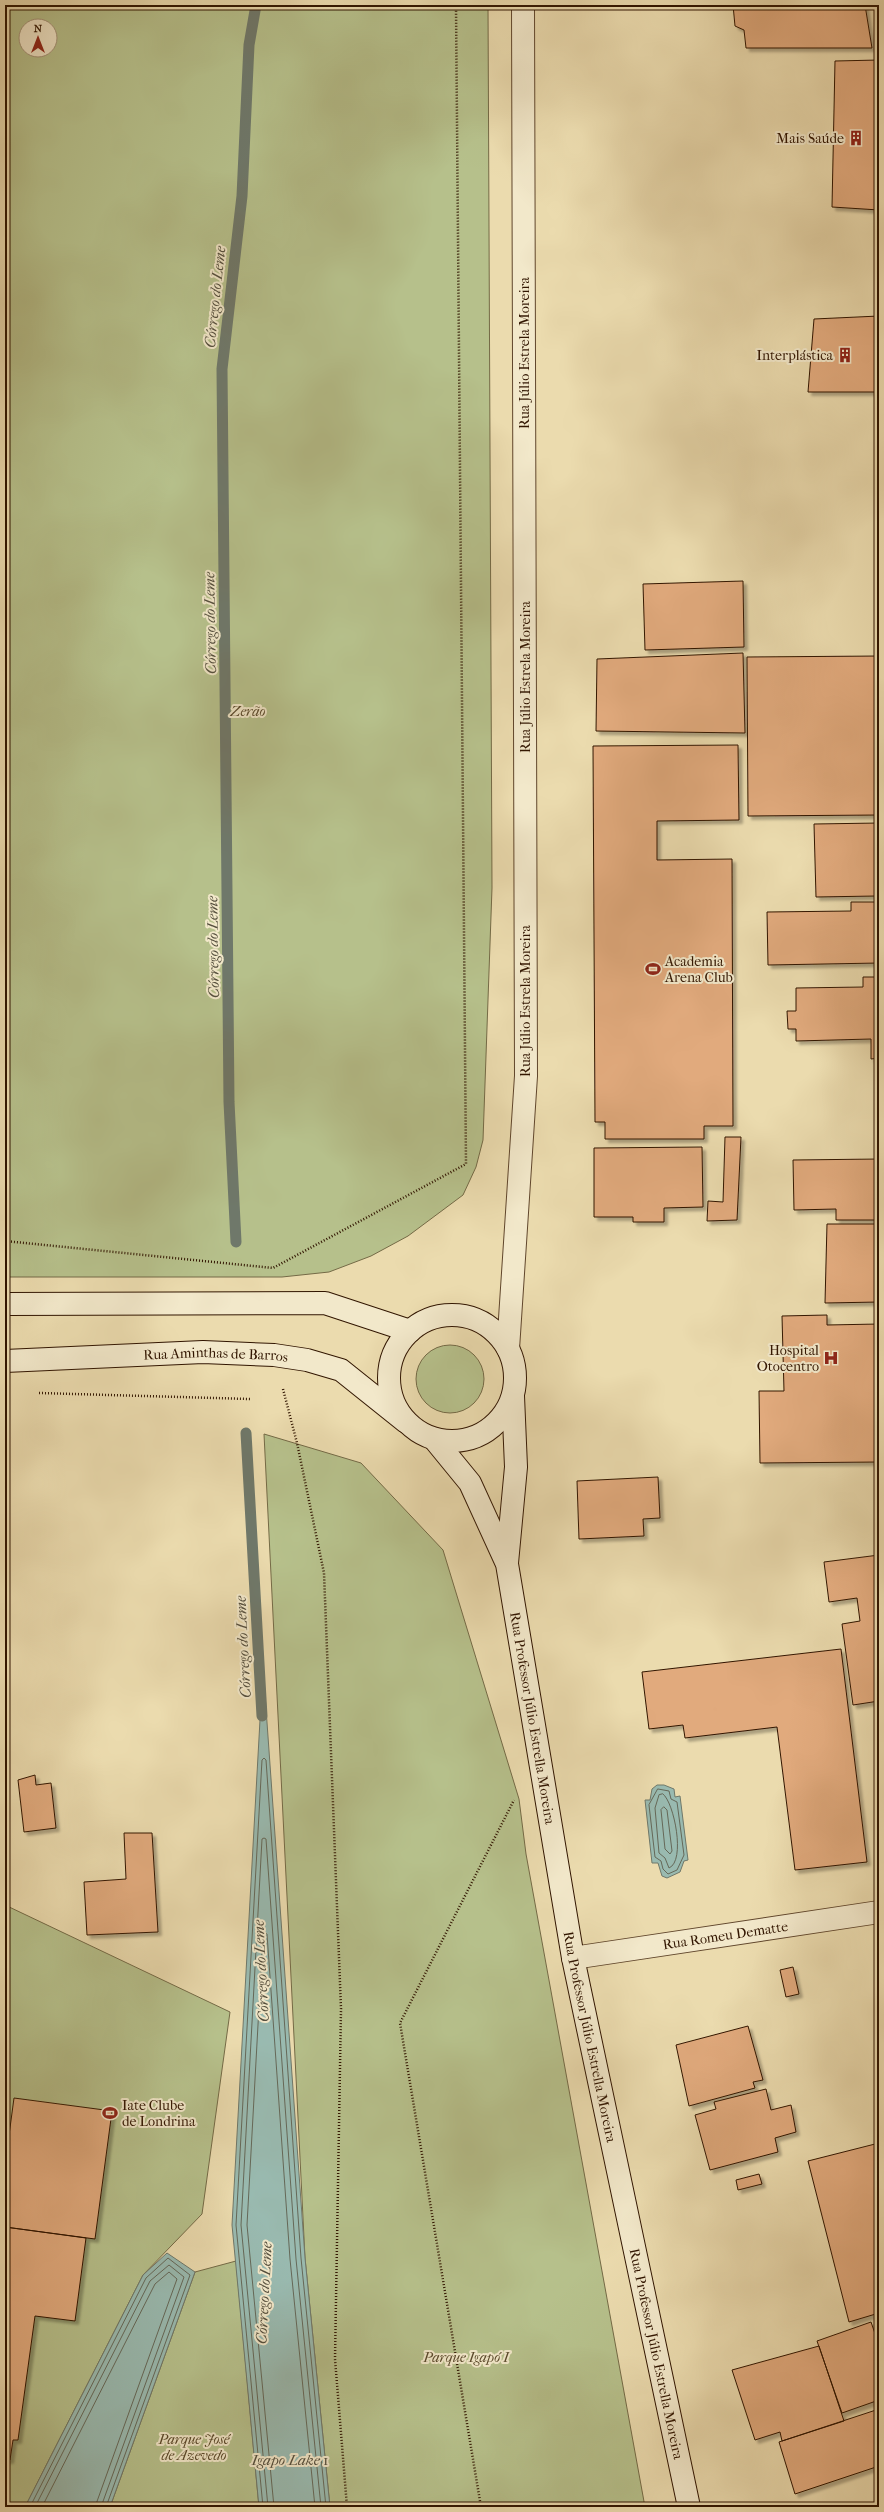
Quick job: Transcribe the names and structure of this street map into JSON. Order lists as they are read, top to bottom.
{
  "streets": {
    "street": [
      "Rua Júlio Estrela Moreira",
      "Rua Aminthas de Barros",
      "Rua Professor Júlio Estrella Moreira",
      "Rua Romeu Dematte"
    ]
  },
  "crossings": [
    ["Rua Júlio Estrela Moreira", "Rua Aminthas de Barros"],
    ["Rua Júlio Estrela Moreira", "Rua Professor Júlio Estrella Moreira"],
    ["Rua Aminthas de Barros", "Rua Professor Júlio Estrella Moreira"],
    ["Rua Professor Júlio Estrella Moreira", "Rua Romeu Dematte"]
  ],
  "water": ["Córrego do Leme", "Igapo Lake 1"],
  "parks": ["Zerão", "Parque Igapó I", "Parque José de Azevedo"],
  "places": {
    "building": ["Mais Saúde", "Interplástica"],
    "sports": ["Academia Arena Club", "Iate Clube de Londrina"],
    "hospital": ["Hospital Otocentro"]
  },
  "north": "top"
}
